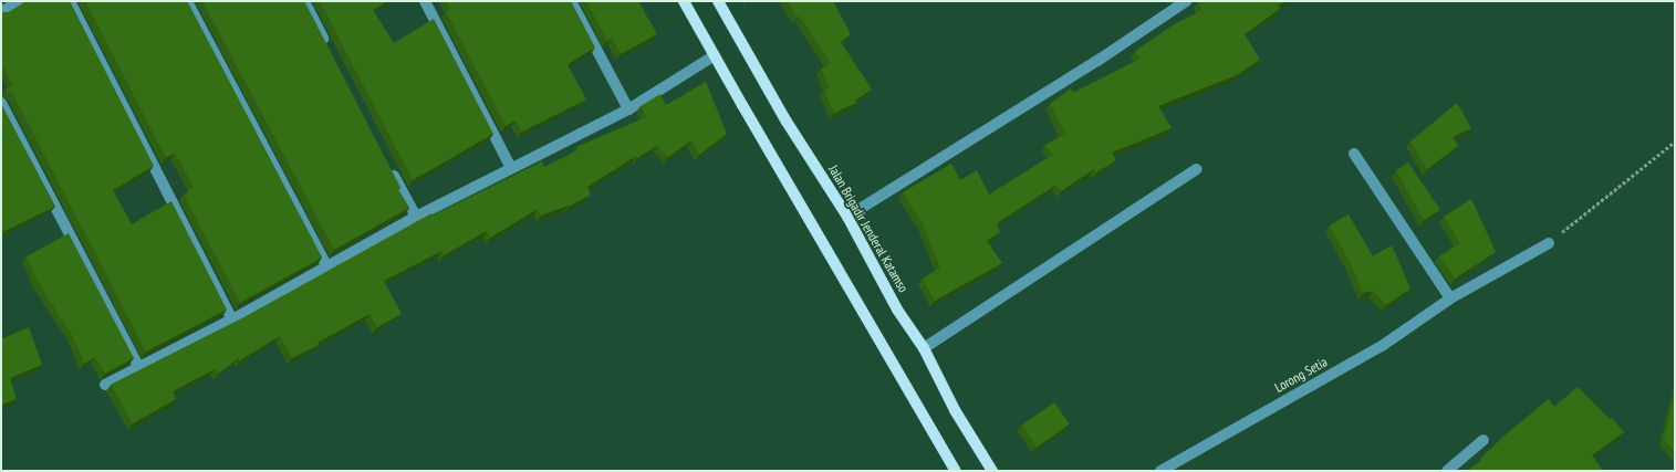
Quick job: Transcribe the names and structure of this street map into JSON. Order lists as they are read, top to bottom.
{
  "streets": {
    "main road": ["Jalan Brigadir Jenderal Katamso"],
    "street": ["Lorong Setia"]
  }
}
